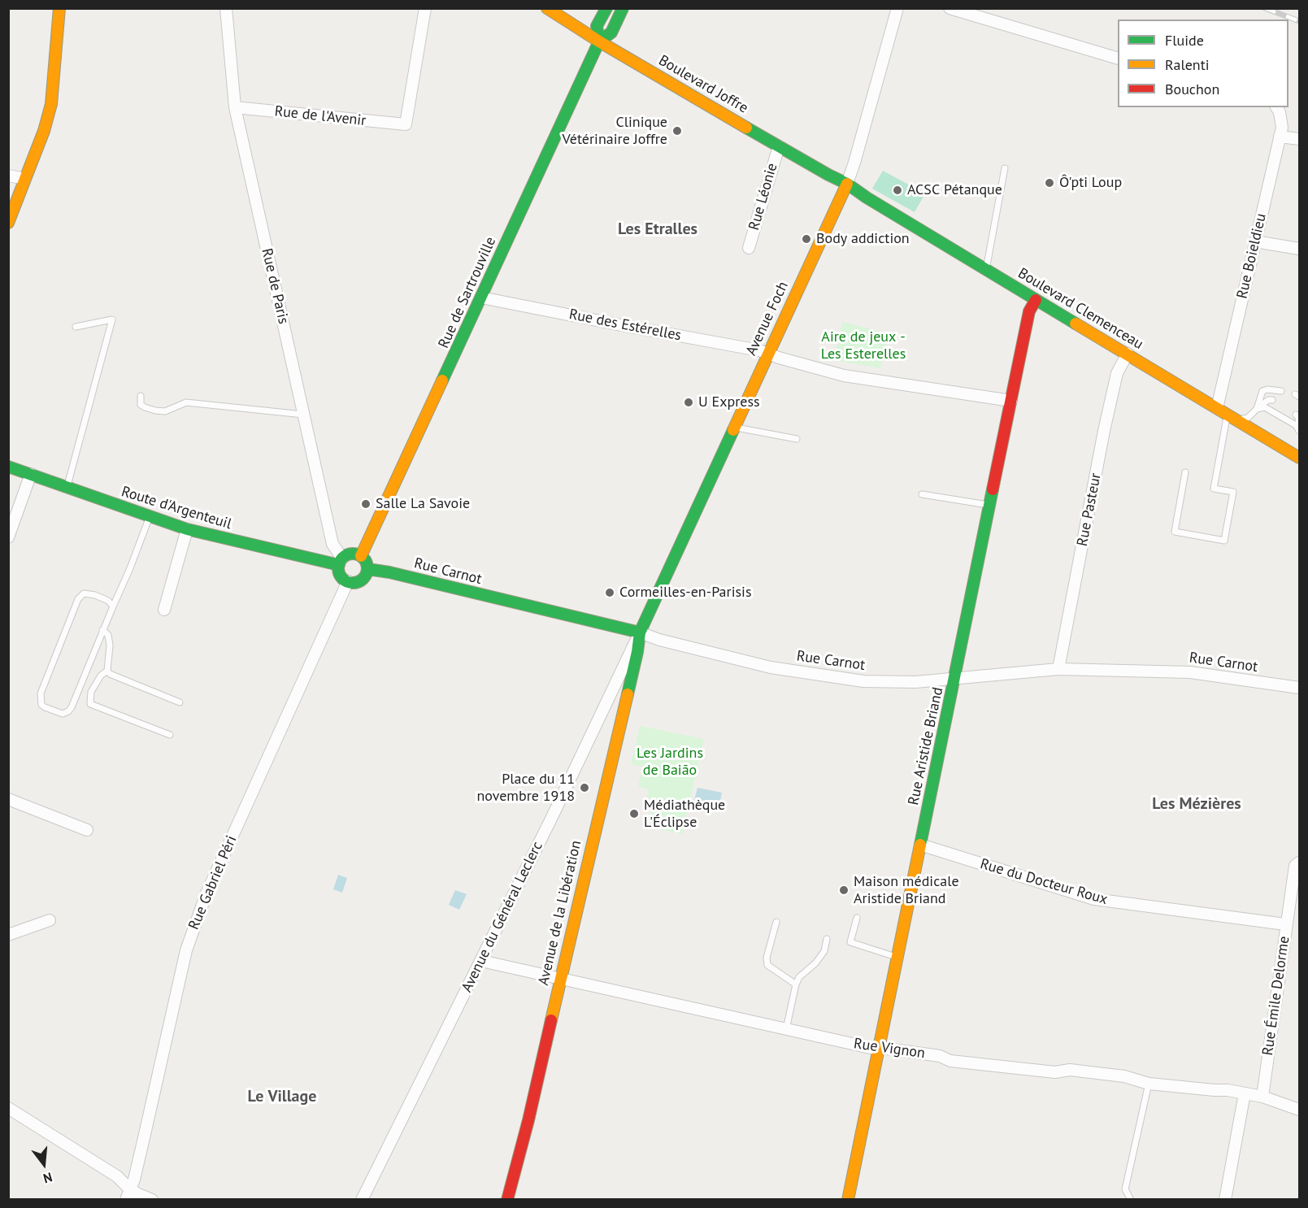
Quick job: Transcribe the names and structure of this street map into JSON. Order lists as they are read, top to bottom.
{
  "streets": {
    "street": [
      "Boulevard Joffre",
      "Rue de l'Avenir",
      "Rue Léonie",
      "Rue Boieldieu",
      "Rue de Paris",
      "Rue de Sartrouville",
      "Boulevard Clemenceau",
      "Avenue Foch",
      "Rue des Estérelles",
      "Route d'Argenteuil",
      "Rue Pasteur",
      "Rue Carnot",
      "Rue Aristide Briand",
      "Rue du Docteur Roux",
      "Rue Gabriel Péri",
      "Avenue de la Libération",
      "Avenue du Général Leclerc",
      "Rue Émile Delorme",
      "Rue Vignon"
    ]
  },
  "crossings": [
    ["Boulevard Joffre", "Rue Léonie"],
    ["Boulevard Joffre", "Rue de Sartrouville"],
    ["Boulevard Joffre", "Boulevard Clemenceau"],
    ["Boulevard Joffre", "Avenue Foch"],
    ["Rue de l'Avenir", "Rue de Paris"],
    ["Rue Boieldieu", "Boulevard Clemenceau"],
    ["Rue de Paris", "Rue de Sartrouville"],
    ["Rue de Paris", "Route d'Argenteuil"],
    ["Rue de Paris", "Rue Carnot"],
    ["Rue de Paris", "Rue Gabriel Péri"],
    ["Rue de Sartrouville", "Rue des Estérelles"],
    ["Rue de Sartrouville", "Route d'Argenteuil"],
    ["Rue de Sartrouville", "Rue Carnot"],
    ["Rue de Sartrouville", "Rue Gabriel Péri"],
    ["Boulevard Clemenceau", "Avenue Foch"],
    ["Boulevard Clemenceau", "Rue Pasteur"],
    ["Boulevard Clemenceau", "Rue Aristide Briand"],
    ["Avenue Foch", "Rue des Estérelles"],
    ["Avenue Foch", "Rue Carnot"],
    ["Avenue Foch", "Avenue de la Libération"],
    ["Avenue Foch", "Avenue du Général Leclerc"],
    ["Rue des Estérelles", "Rue Aristide Briand"],
    ["Route d'Argenteuil", "Rue Carnot"],
    ["Route d'Argenteuil", "Rue Gabriel Péri"],
    ["Rue Pasteur", "Rue Carnot"],
    ["Rue Carnot", "Rue Aristide Briand"],
    ["Rue Carnot", "Rue Gabriel Péri"],
    ["Rue Carnot", "Avenue de la Libération"],
    ["Rue Carnot", "Avenue du Général Leclerc"],
    ["Rue Aristide Briand", "Rue du Docteur Roux"],
    ["Rue Aristide Briand", "Rue Vignon"],
    ["Rue du Docteur Roux", "Rue Émile Delorme"],
    ["Avenue de la Libération", "Avenue du Général Leclerc"],
    ["Avenue de la Libération", "Rue Vignon"],
    ["Avenue du Général Leclerc", "Rue Vignon"],
    ["Rue Émile Delorme", "Rue Vignon"]
  ],
  "districts": ["Les Etralles", "Les Mézières", "Le Village"],
  "parks": ["Aire de jeux - Les Esterelles", "Les Jardins de Baião"],
  "places": [
    "Clinique Vétérinaire Joffre",
    "Ô'pti Loup",
    "ACSC Pétanque",
    "Body addiction",
    "U Express",
    "Salle La Savoie",
    "Cormeilles-en-Parisis",
    "Place du 11 novembre 1918",
    "Médiathèque L'Éclipse",
    "Maison médicale Aristide Briand"
  ],
  "legend": ["Fluide", "Ralenti", "Bouchon"],
  "north": "bottom"
}
